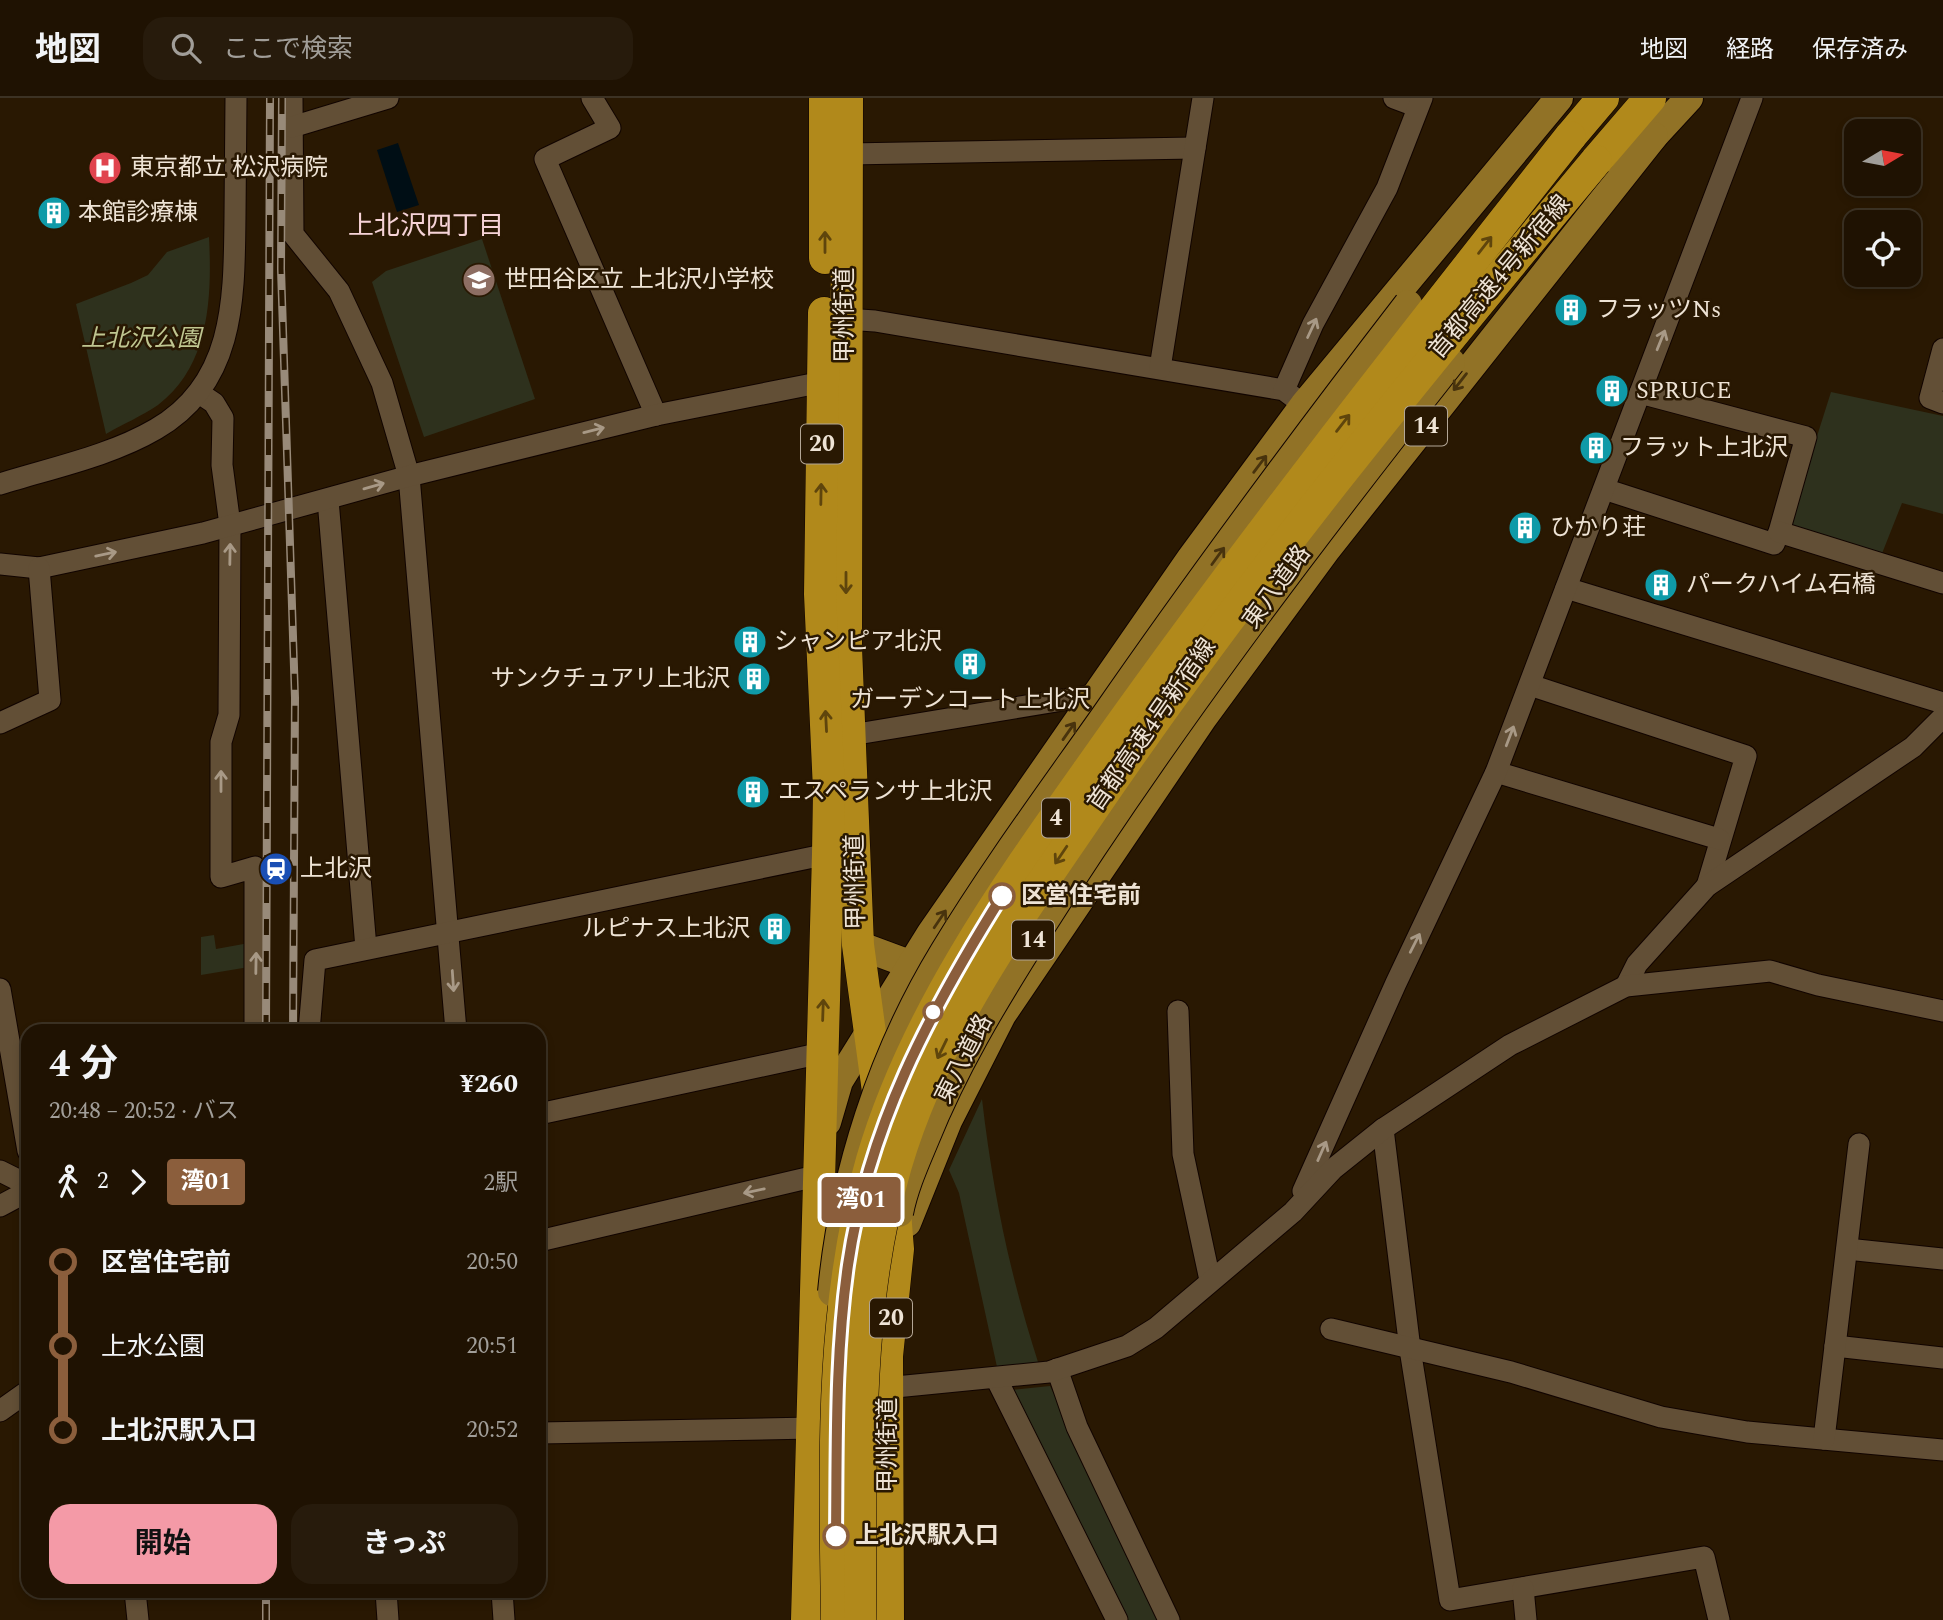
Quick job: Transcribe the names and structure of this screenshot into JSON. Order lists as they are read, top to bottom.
{
  "streets": {
    "highway": [
      "首都高速4号新宿線",
      "甲州街道",
      "20",
      "4"
    ],
    "main road": ["14", "東八道路"]
  },
  "crossings": [
    ["甲州街道", "14"],
    ["14", "東八道路"]
  ],
  "districts": ["上北沢四丁目"],
  "parks": ["上北沢公園"],
  "places": {
    "hospital": ["東京都立 松沢病院"],
    "building": [
      "本館診療棟",
      "フラッツNs",
      "SPRUCE",
      "フラット上北沢",
      "ひかり荘",
      "パークハイム石橋",
      "シャンピア北沢",
      "ガーデンコート上北沢",
      "サンクチュアリ上北沢",
      "エスペランサ上北沢",
      "ルピナス上北沢"
    ],
    "school or university": ["世田谷区立 上北沢小学校"],
    "station": ["上北沢"],
    "other": ["区営住宅前", "上北沢駅入口"]
  },
  "lines": ["bus line 湾01"],
  "north": "right",
  "page": {
    "header": "地図",
    "search": "ここで検索",
    "nav": ["地図", "経路", "保存済み"],
    "on_map": "湾01",
    "heading": ["4 分", "20:48 – 20:52 · バス", "¥260"],
    "legs": ["2", "湾01", "2駅"],
    "list": [
      {
        "name": "区営住宅前",
        "value": "20:50"
      },
      {
        "name": "上水公園",
        "value": "20:51"
      },
      {
        "name": "上北沢駅入口",
        "value": "20:52"
      }
    ],
    "buttons": ["開始", "きっぷ"]
  }
}
